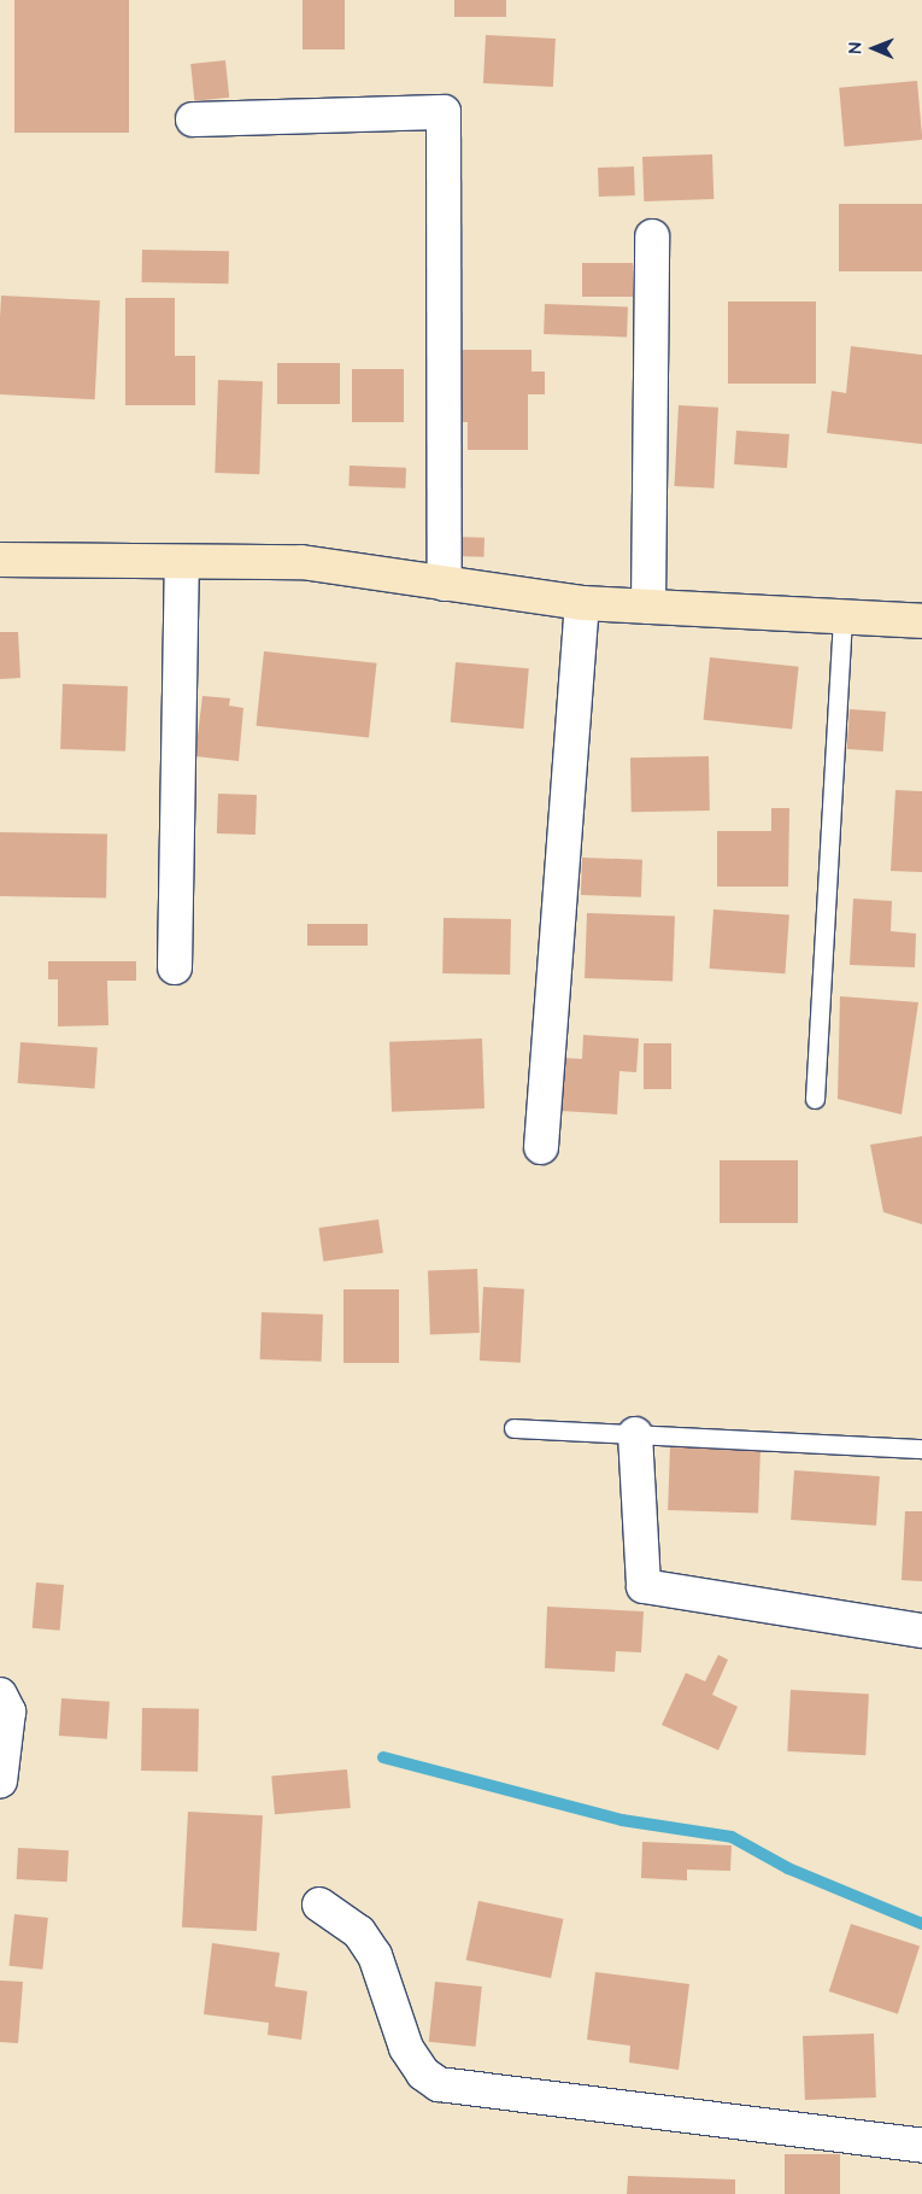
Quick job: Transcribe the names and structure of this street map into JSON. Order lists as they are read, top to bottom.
{
  "north": "left"
}
